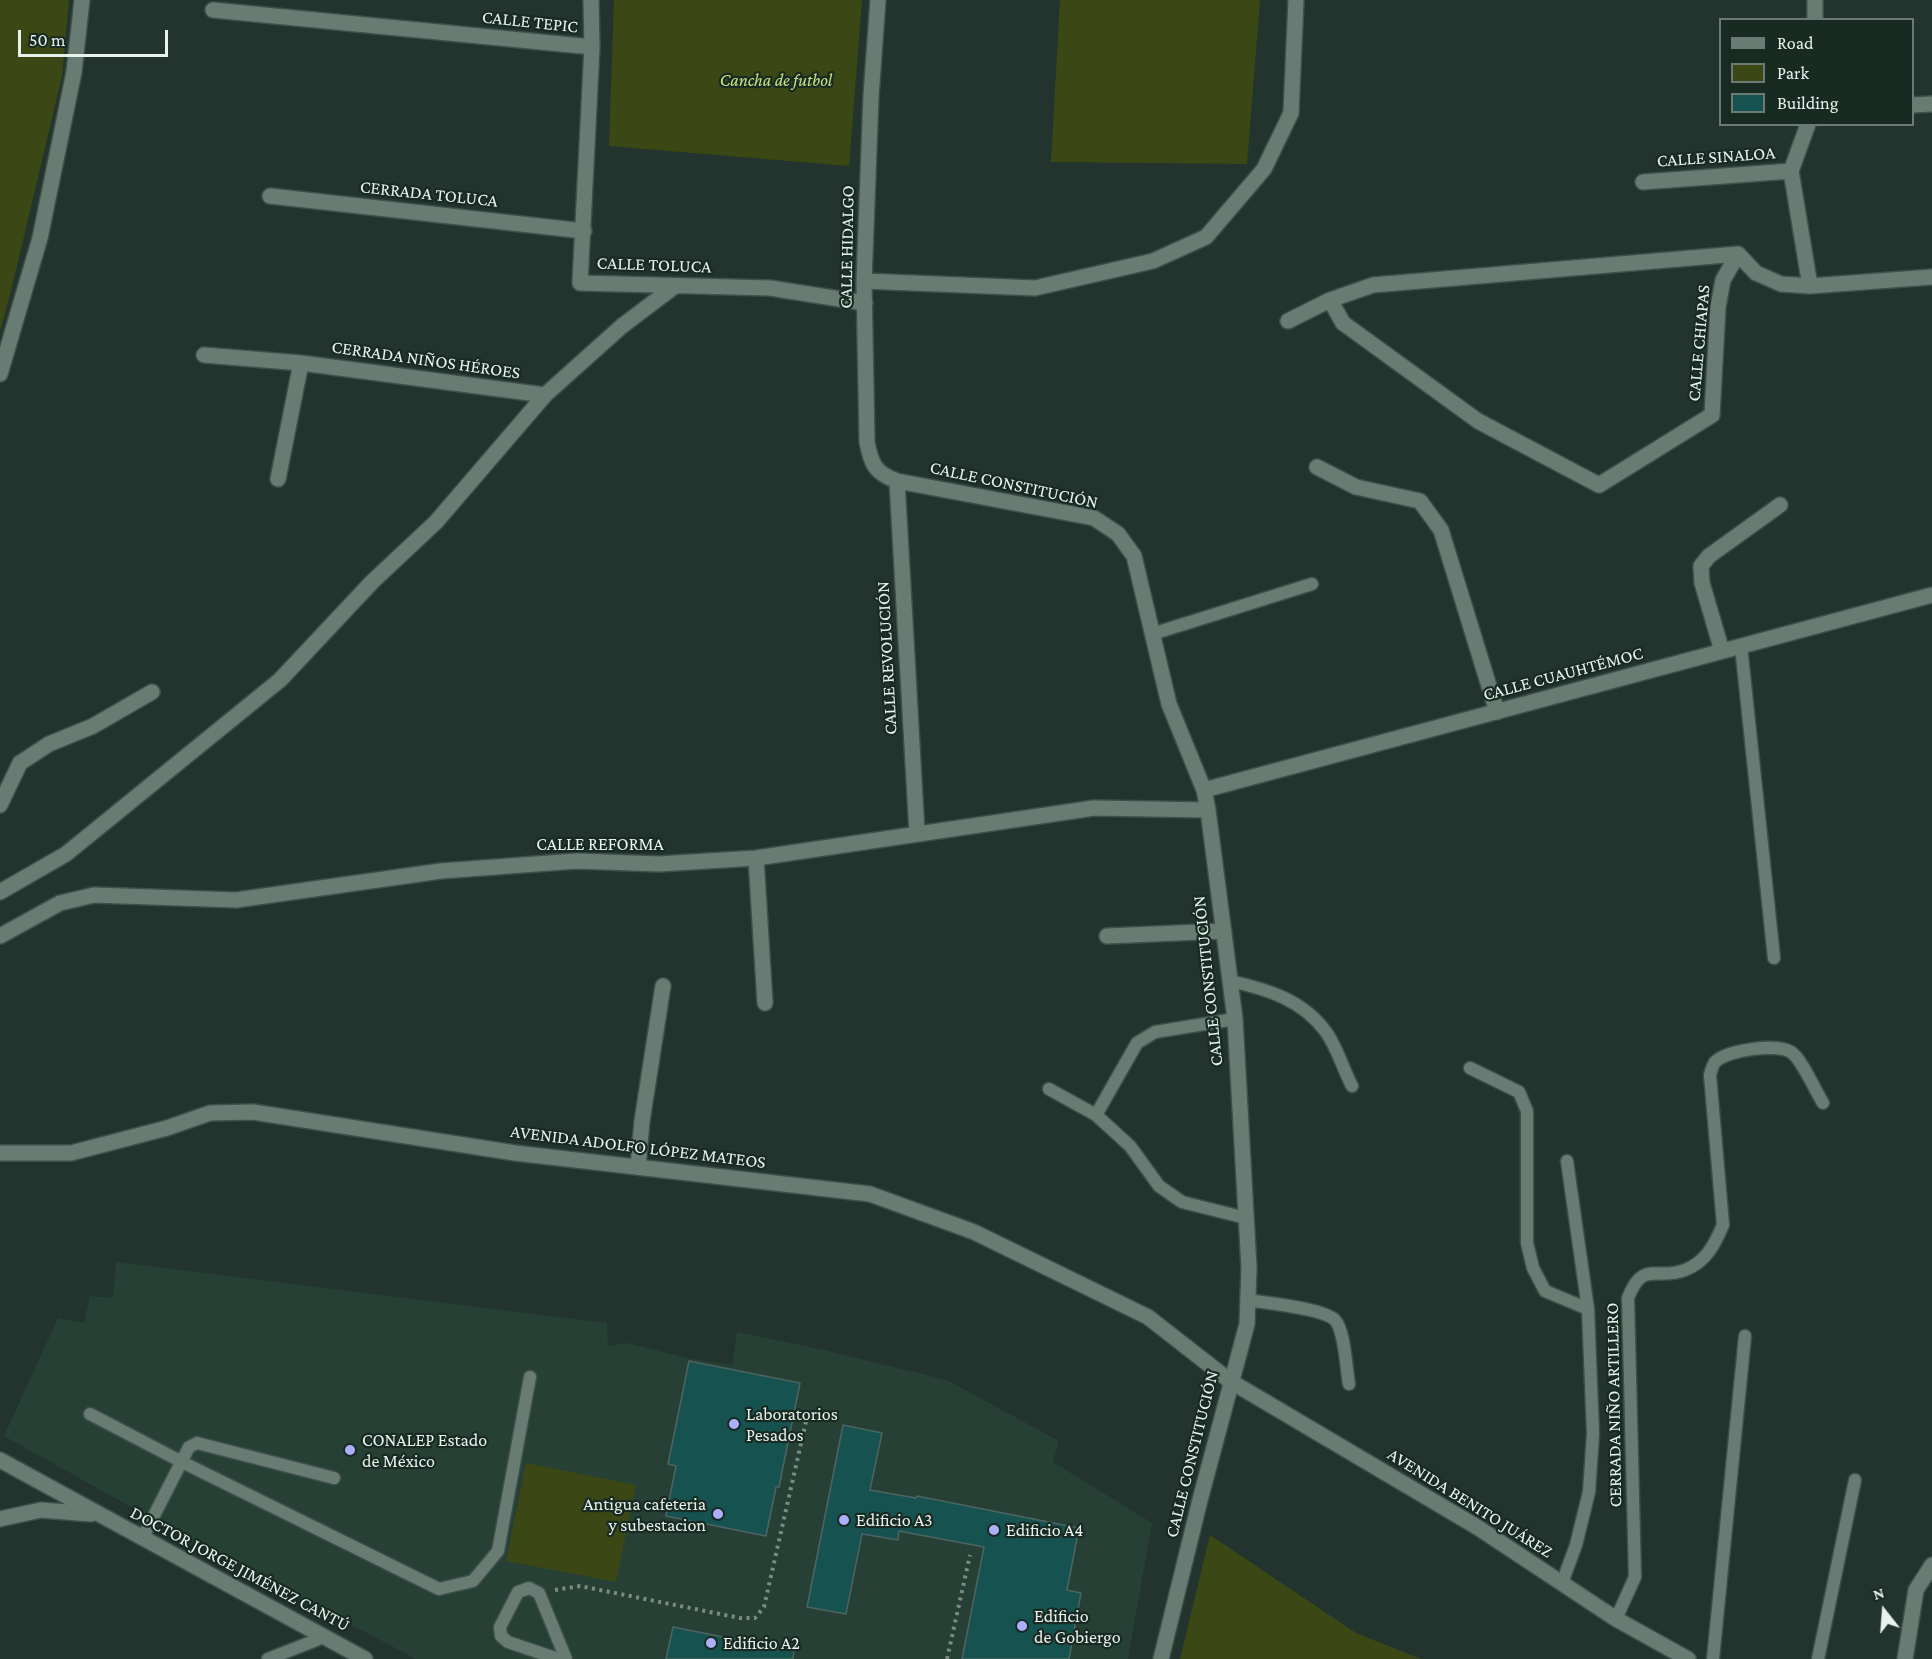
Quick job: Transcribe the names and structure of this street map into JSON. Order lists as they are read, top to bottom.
{
  "streets": {
    "street": [
      "CALLE TEPIC",
      "CALLE SINALOA",
      "CERRADA TOLUCA",
      "CALLE HIDALGO",
      "CALLE TOLUCA",
      "CALLE CHIAPAS",
      "CERRADA NIÑOS HÉROES",
      "CALLE CONSTITUCIÓN",
      "CALLE REVOLUCIÓN",
      "CALLE CUAUHTÉMOC",
      "CALLE REFORMA",
      "AVENIDA ADOLFO LÓPEZ MATEOS",
      "AVENIDA BENITO JUÁREZ",
      "DOCTOR JORGE JIMÉNEZ CANTÚ"
    ],
    "lane": ["CERRADA NIÑO ARTILLERO"]
  },
  "crossings": [
    ["CALLE TEPIC", "CALLE TOLUCA"],
    ["CERRADA TOLUCA", "CALLE TOLUCA"],
    ["CALLE HIDALGO", "CALLE TOLUCA"],
    ["CALLE HIDALGO", "CALLE CONSTITUCIÓN"],
    ["CALLE HIDALGO", "CALLE REVOLUCIÓN"],
    ["CALLE CONSTITUCIÓN", "CALLE REVOLUCIÓN"],
    ["CALLE CONSTITUCIÓN", "CALLE CUAUHTÉMOC"],
    ["CALLE CONSTITUCIÓN", "CALLE REFORMA"],
    ["CALLE CONSTITUCIÓN", "AVENIDA ADOLFO LÓPEZ MATEOS"],
    ["CALLE CONSTITUCIÓN", "AVENIDA BENITO JUÁREZ"],
    ["CALLE REVOLUCIÓN", "CALLE REFORMA"],
    ["AVENIDA ADOLFO LÓPEZ MATEOS", "AVENIDA BENITO JUÁREZ"],
    ["CERRADA NIÑO ARTILLERO", "AVENIDA BENITO JUÁREZ"]
  ],
  "parks": ["Cancha de futbol"],
  "places": [
    "Laboratorios Pesados",
    "CONALEP Estado de México",
    "Antigua cafeteria y subestacion",
    "Edificio A3",
    "Edificio A4",
    "Edificio de Gobiergo",
    "Edificio A2"
  ],
  "legend": ["Road", "Park", "Building"],
  "scale_bar": "50 m",
  "north": "top"
}
